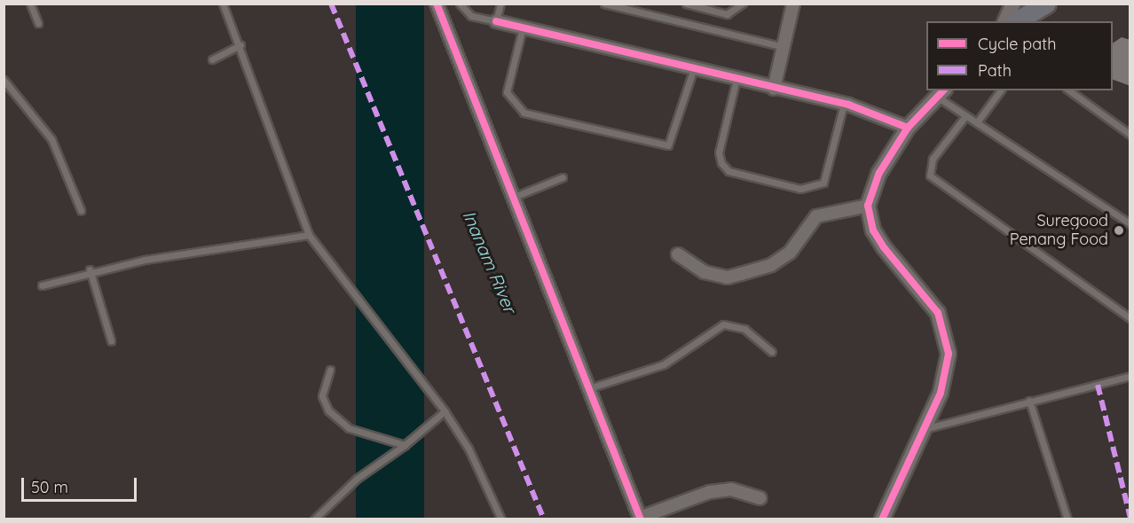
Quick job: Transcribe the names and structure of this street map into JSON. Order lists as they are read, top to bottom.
{
  "water": ["Inanam River"],
  "places": ["Suregood Penang Food"],
  "legend": ["Cycle path", "Path"],
  "scale_bar": "50 m"
}
